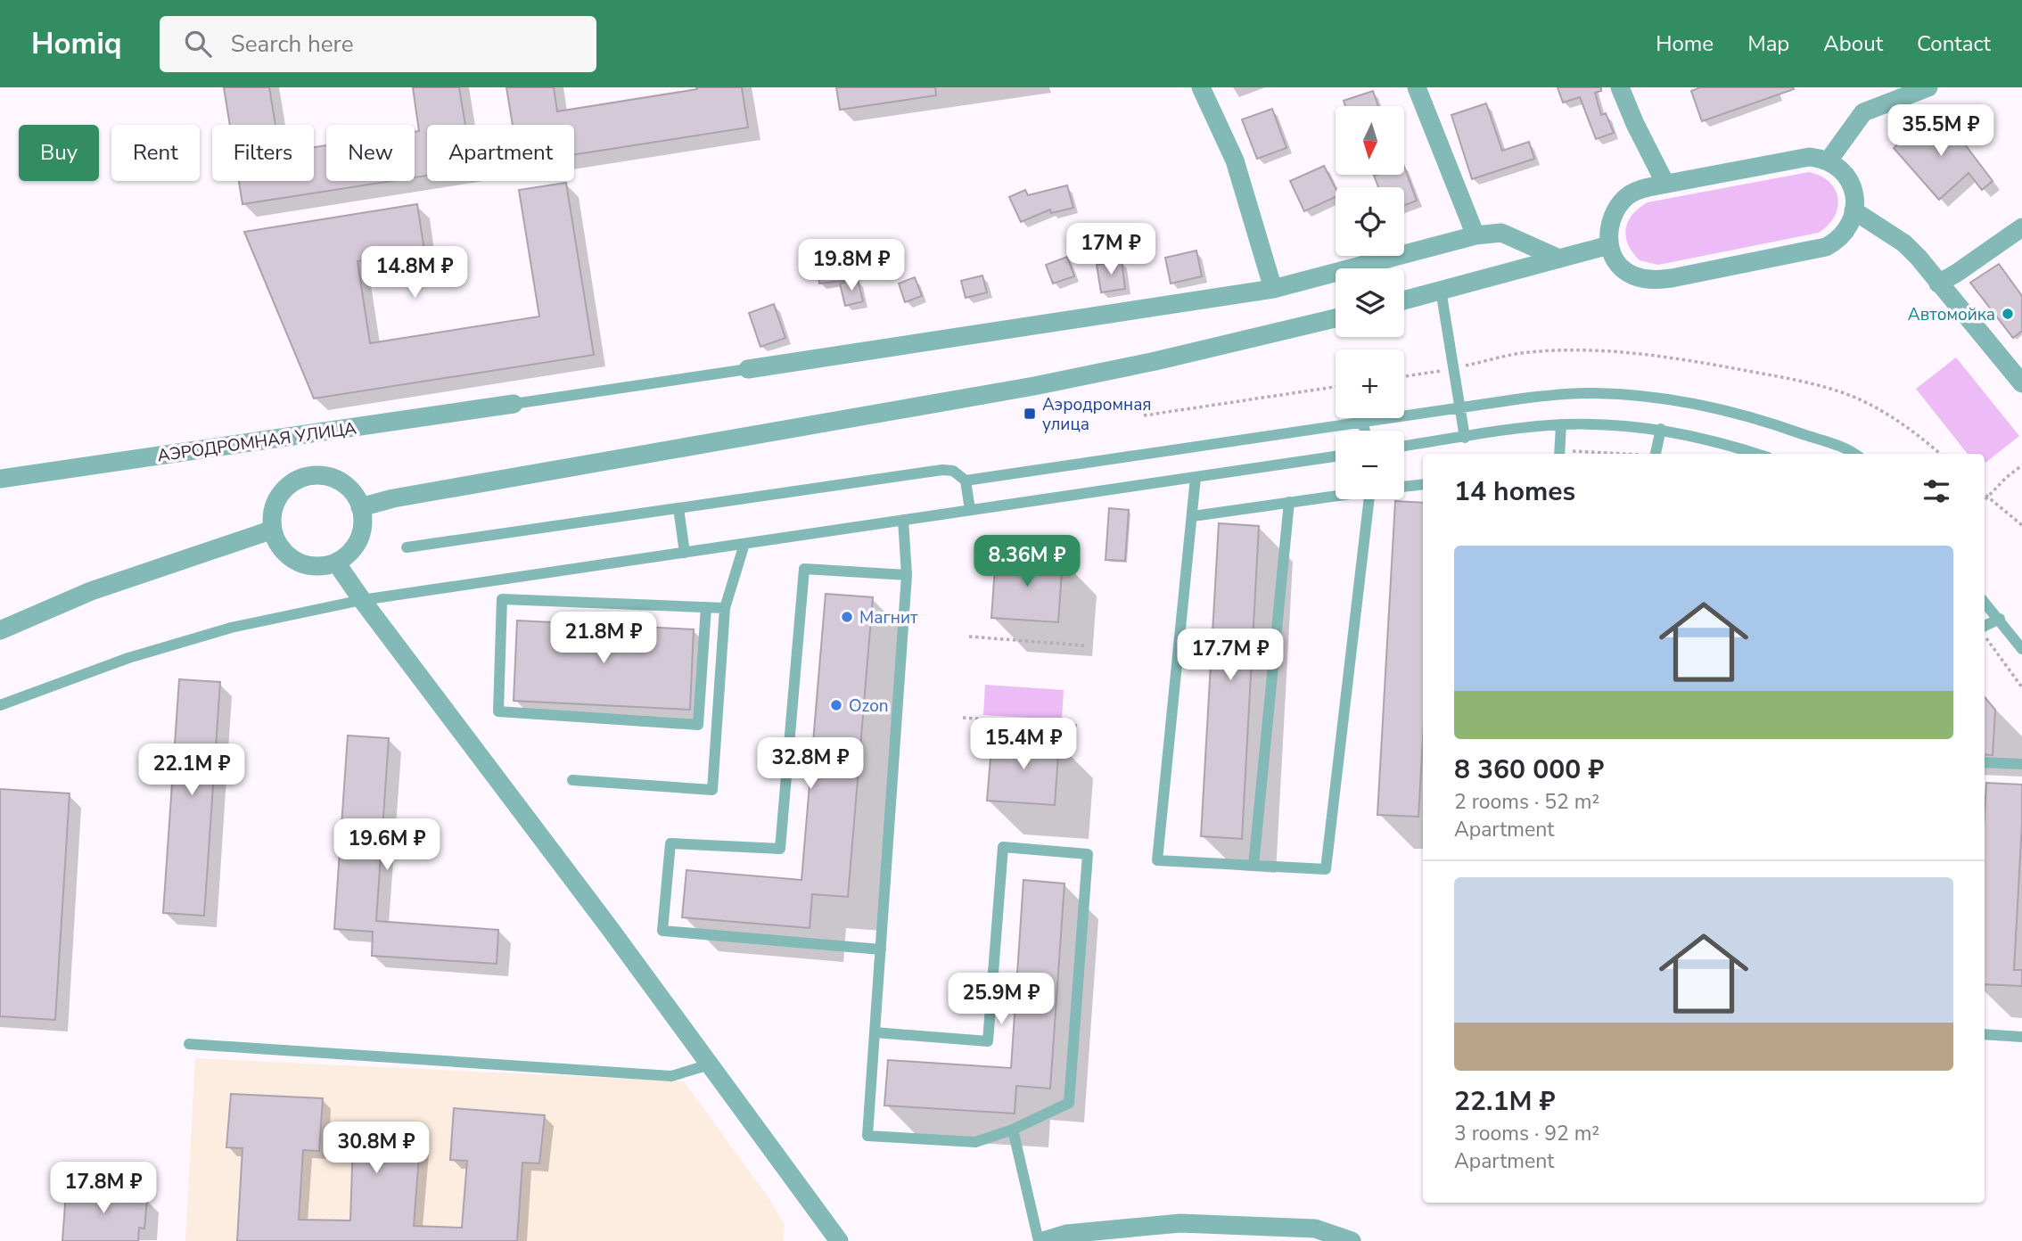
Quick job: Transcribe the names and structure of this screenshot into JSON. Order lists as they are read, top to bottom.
{
  "streets": {
    "street": ["АЭРОДРОМНАЯ УЛИЦА"]
  },
  "places": {
    "other": ["Автомойка", "Магнит", "Ozon"],
    "transit": ["Аэродромная улица"]
  },
  "north": "bottom",
  "page": {
    "header": "Homiq",
    "search": "Search here",
    "nav": [
      "Home",
      "Map",
      "About",
      "Contact"
    ],
    "price": [
      "35.5M ₽",
      "17M ₽",
      "19.8M ₽",
      "14.8M ₽",
      "8.36M ₽",
      "21.8M ₽",
      "17.7M ₽",
      "15.4M ₽",
      "32.8M ₽",
      "22.1M ₽",
      "19.6M ₽",
      "25.9M ₽",
      "30.8M ₽",
      "17.8M ₽"
    ],
    "map_buttons": ["+", "−"],
    "chip": [
      "Buy",
      "Rent",
      "Filters",
      "New",
      "Apartment"
    ],
    "heading": "14 homes",
    "list": [
      {
        "name": "8 360 000 ₽",
        "note": "2 rooms · 52 m² · Apartment"
      },
      {
        "name": "22.1M ₽",
        "note": "3 rooms · 92 m² · Apartment"
      }
    ]
  }
}
